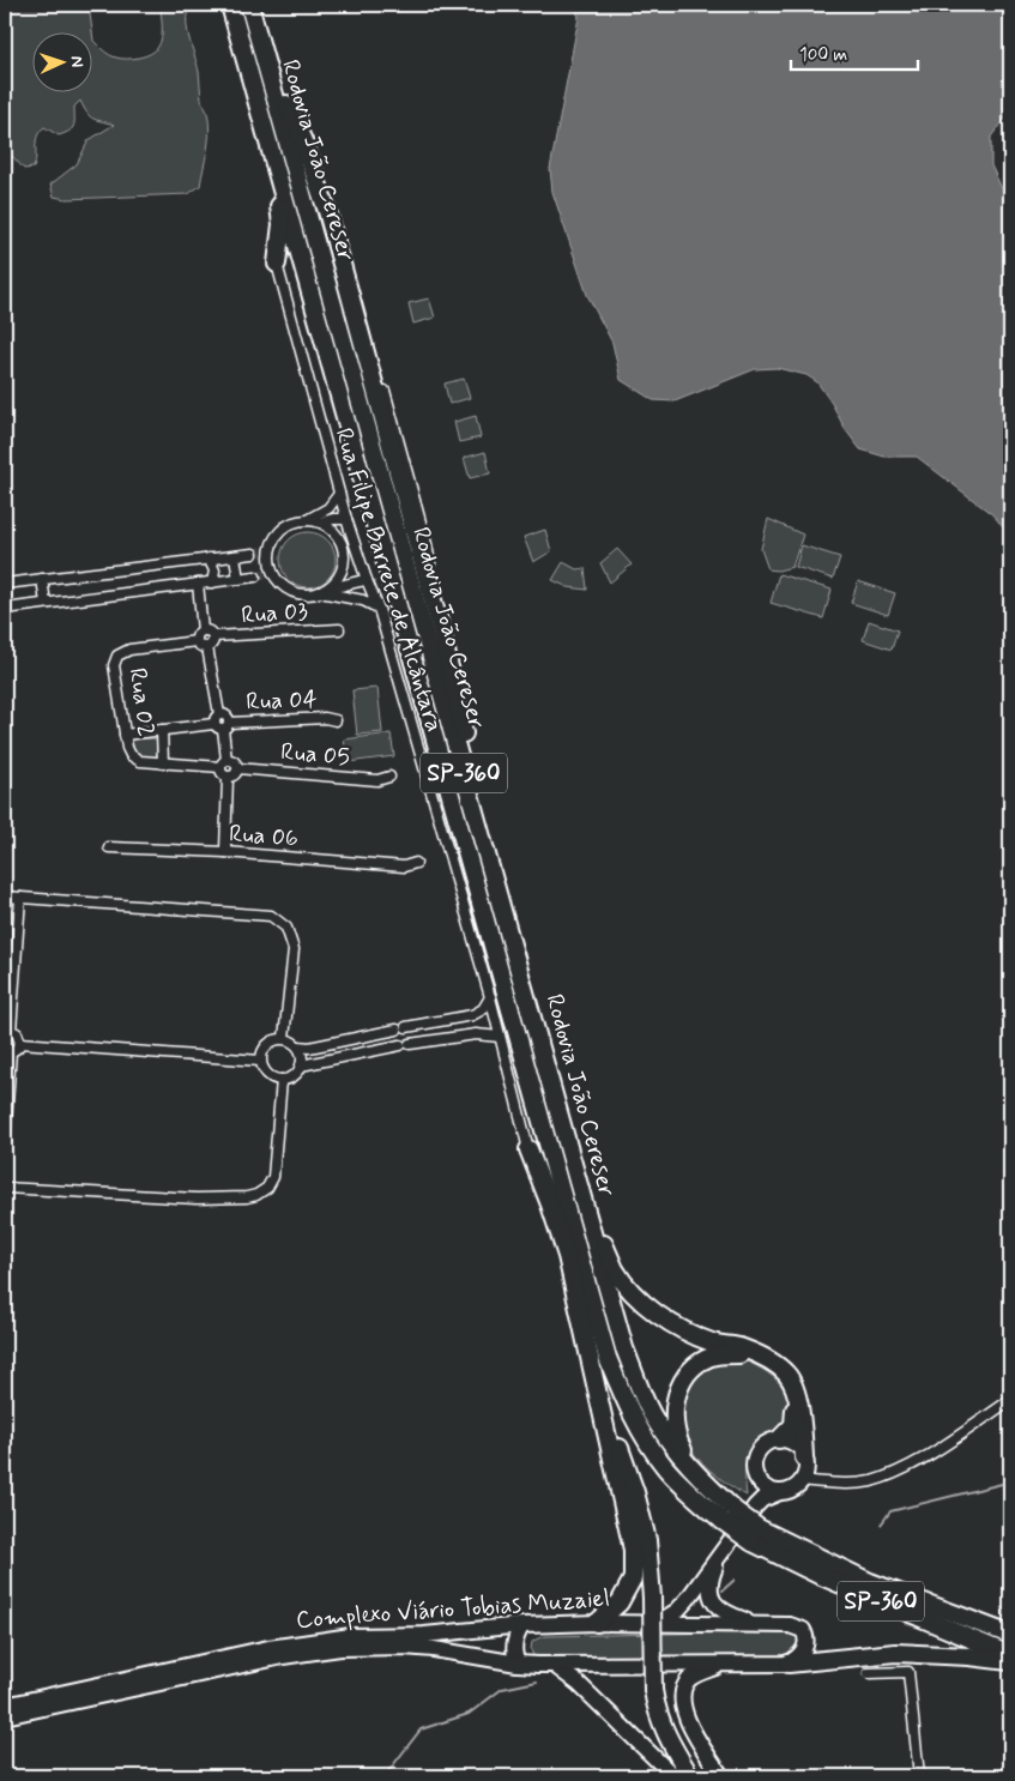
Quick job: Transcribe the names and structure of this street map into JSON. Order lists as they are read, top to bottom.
{
  "streets": {
    "highway": ["Rodovia João Cereser", "SP-360"],
    "main road": ["Complexo Viário Tobias Muzaiel"],
    "street": [
      "Rua Filipe Barrete de Alcântara",
      "Rua 03",
      "Rua 04",
      "Rua 02",
      "Rua 05",
      "Rua 06"
    ]
  },
  "crossings": [
    ["Rodovia João Cereser", "SP-360"],
    ["Rua 03", "Rua 02"],
    ["Rua 04", "Rua 02"]
  ],
  "scale_bar": "100 m",
  "north": "right"
}
